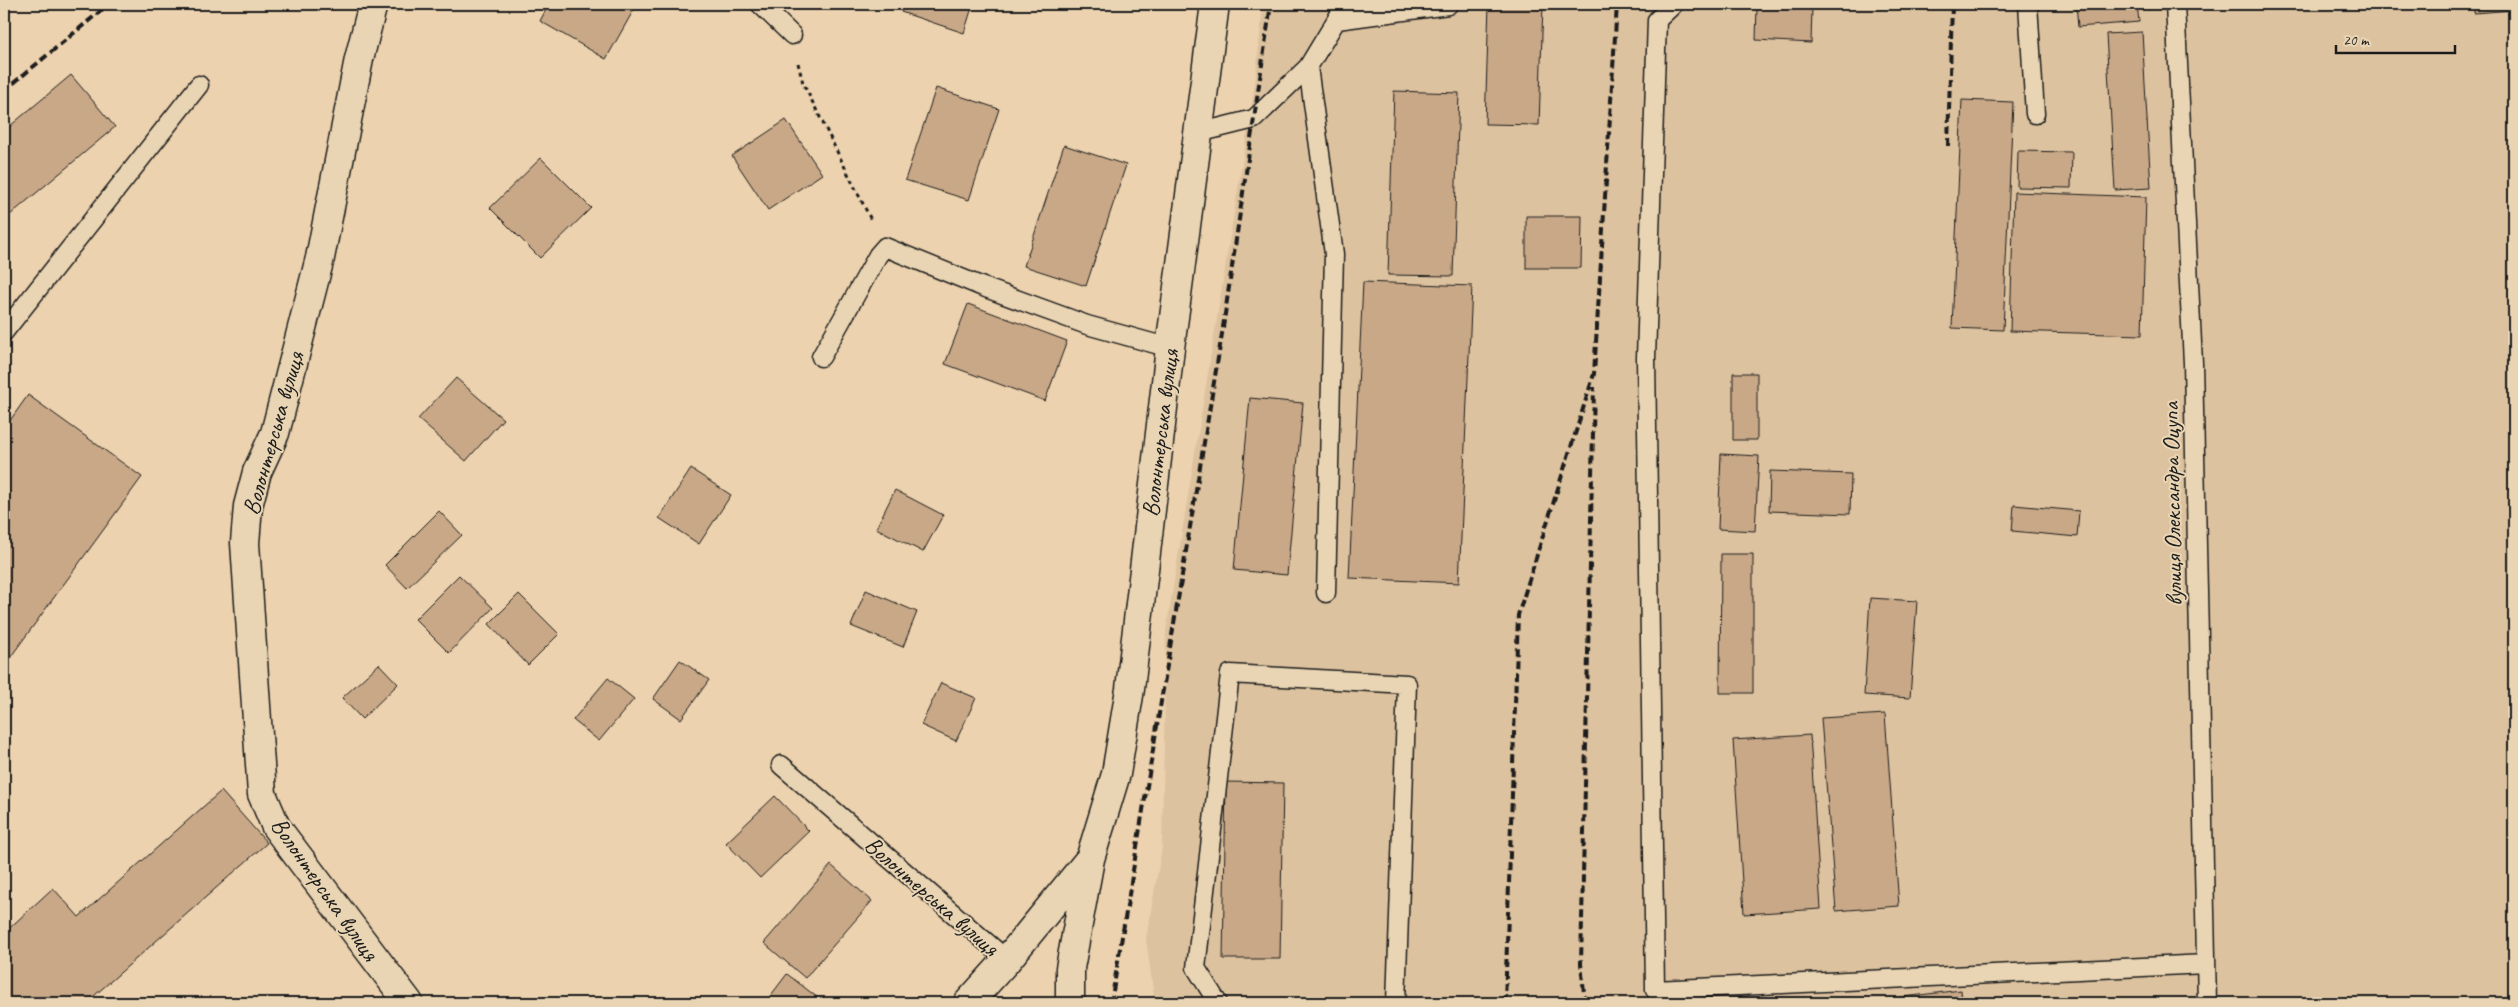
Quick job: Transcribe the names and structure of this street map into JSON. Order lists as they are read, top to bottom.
{
  "streets": {
    "street": ["Волонтерська вулиця"],
    "lane": ["вулиця Олександра Оцупа"]
  },
  "scale_bar": "20 m"
}
